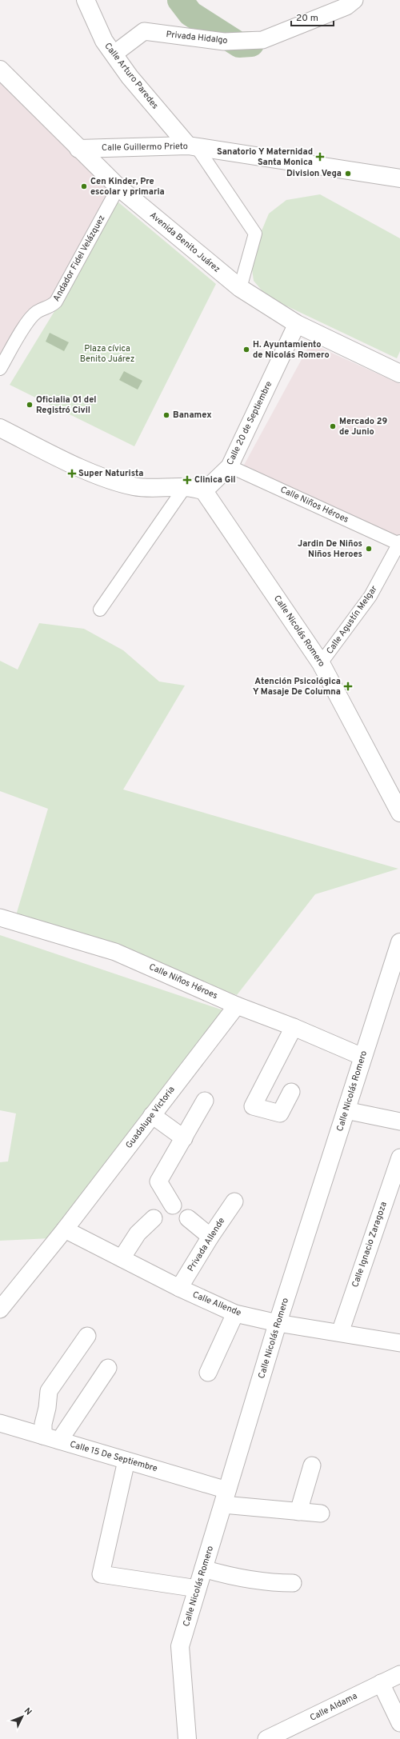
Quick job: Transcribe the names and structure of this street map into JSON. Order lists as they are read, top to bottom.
{
  "streets": {
    "main road": [
      "Calle Arturo Paredes",
      "Calle Guillermo Prieto",
      "Avenida Benito Juárez",
      "Calle Nicolás Romero"
    ],
    "street": [
      "Privada Hidalgo",
      "Andador Fidel Velázquez",
      "Calle 20 de Septiembre",
      "Calle Niños Héroes",
      "Calle Agustín Melgar",
      "Guadalupe Victoria",
      "Privada Allende",
      "Calle Ignacio Zaragoza",
      "Calle Allende",
      "Calle 15 De Septiembre",
      "Calle Aldama"
    ]
  },
  "crossings": [
    ["Privada Hidalgo", "Calle Arturo Paredes"],
    ["Calle Arturo Paredes", "Calle Guillermo Prieto"],
    ["Calle Arturo Paredes", "Avenida Benito Juárez"],
    ["Calle Guillermo Prieto", "Avenida Benito Juárez"],
    ["Avenida Benito Juárez", "Andador Fidel Velázquez"],
    ["Avenida Benito Juárez", "Calle 20 de Septiembre"],
    ["Calle 20 de Septiembre", "Calle Niños Héroes"],
    ["Calle 20 de Septiembre", "Calle Nicolás Romero"],
    ["Calle Niños Héroes", "Calle Agustín Melgar"],
    ["Calle Niños Héroes", "Calle Nicolás Romero"],
    ["Calle Niños Héroes", "Guadalupe Victoria"],
    ["Calle Agustín Melgar", "Calle Nicolás Romero"],
    ["Calle Nicolás Romero", "Calle Allende"],
    ["Calle Nicolás Romero", "Calle 15 De Septiembre"],
    ["Guadalupe Victoria", "Calle Allende"],
    ["Privada Allende", "Calle Allende"],
    ["Calle Ignacio Zaragoza", "Calle Allende"]
  ],
  "parks": ["Plaza cívica Benito Juárez"],
  "places": {
    "health": [
      "Sanatorio Y Maternidad Santa Monica",
      "Super Naturista",
      "Clinica Gil",
      "Atención Psicológica Y Masaje De Columna"
    ],
    "other": [
      "Division Vega",
      "Cen Kinder, Pre escolar y primaria",
      "H. Ayuntamiento de Nicolás Romero",
      "Oficialia 01 del Registró Civil",
      "Banamex",
      "Mercado 29 de Junio",
      "Jardin De Niños Niños Heroes"
    ]
  },
  "scale_bar": "20 m",
  "north": "top right"
}
